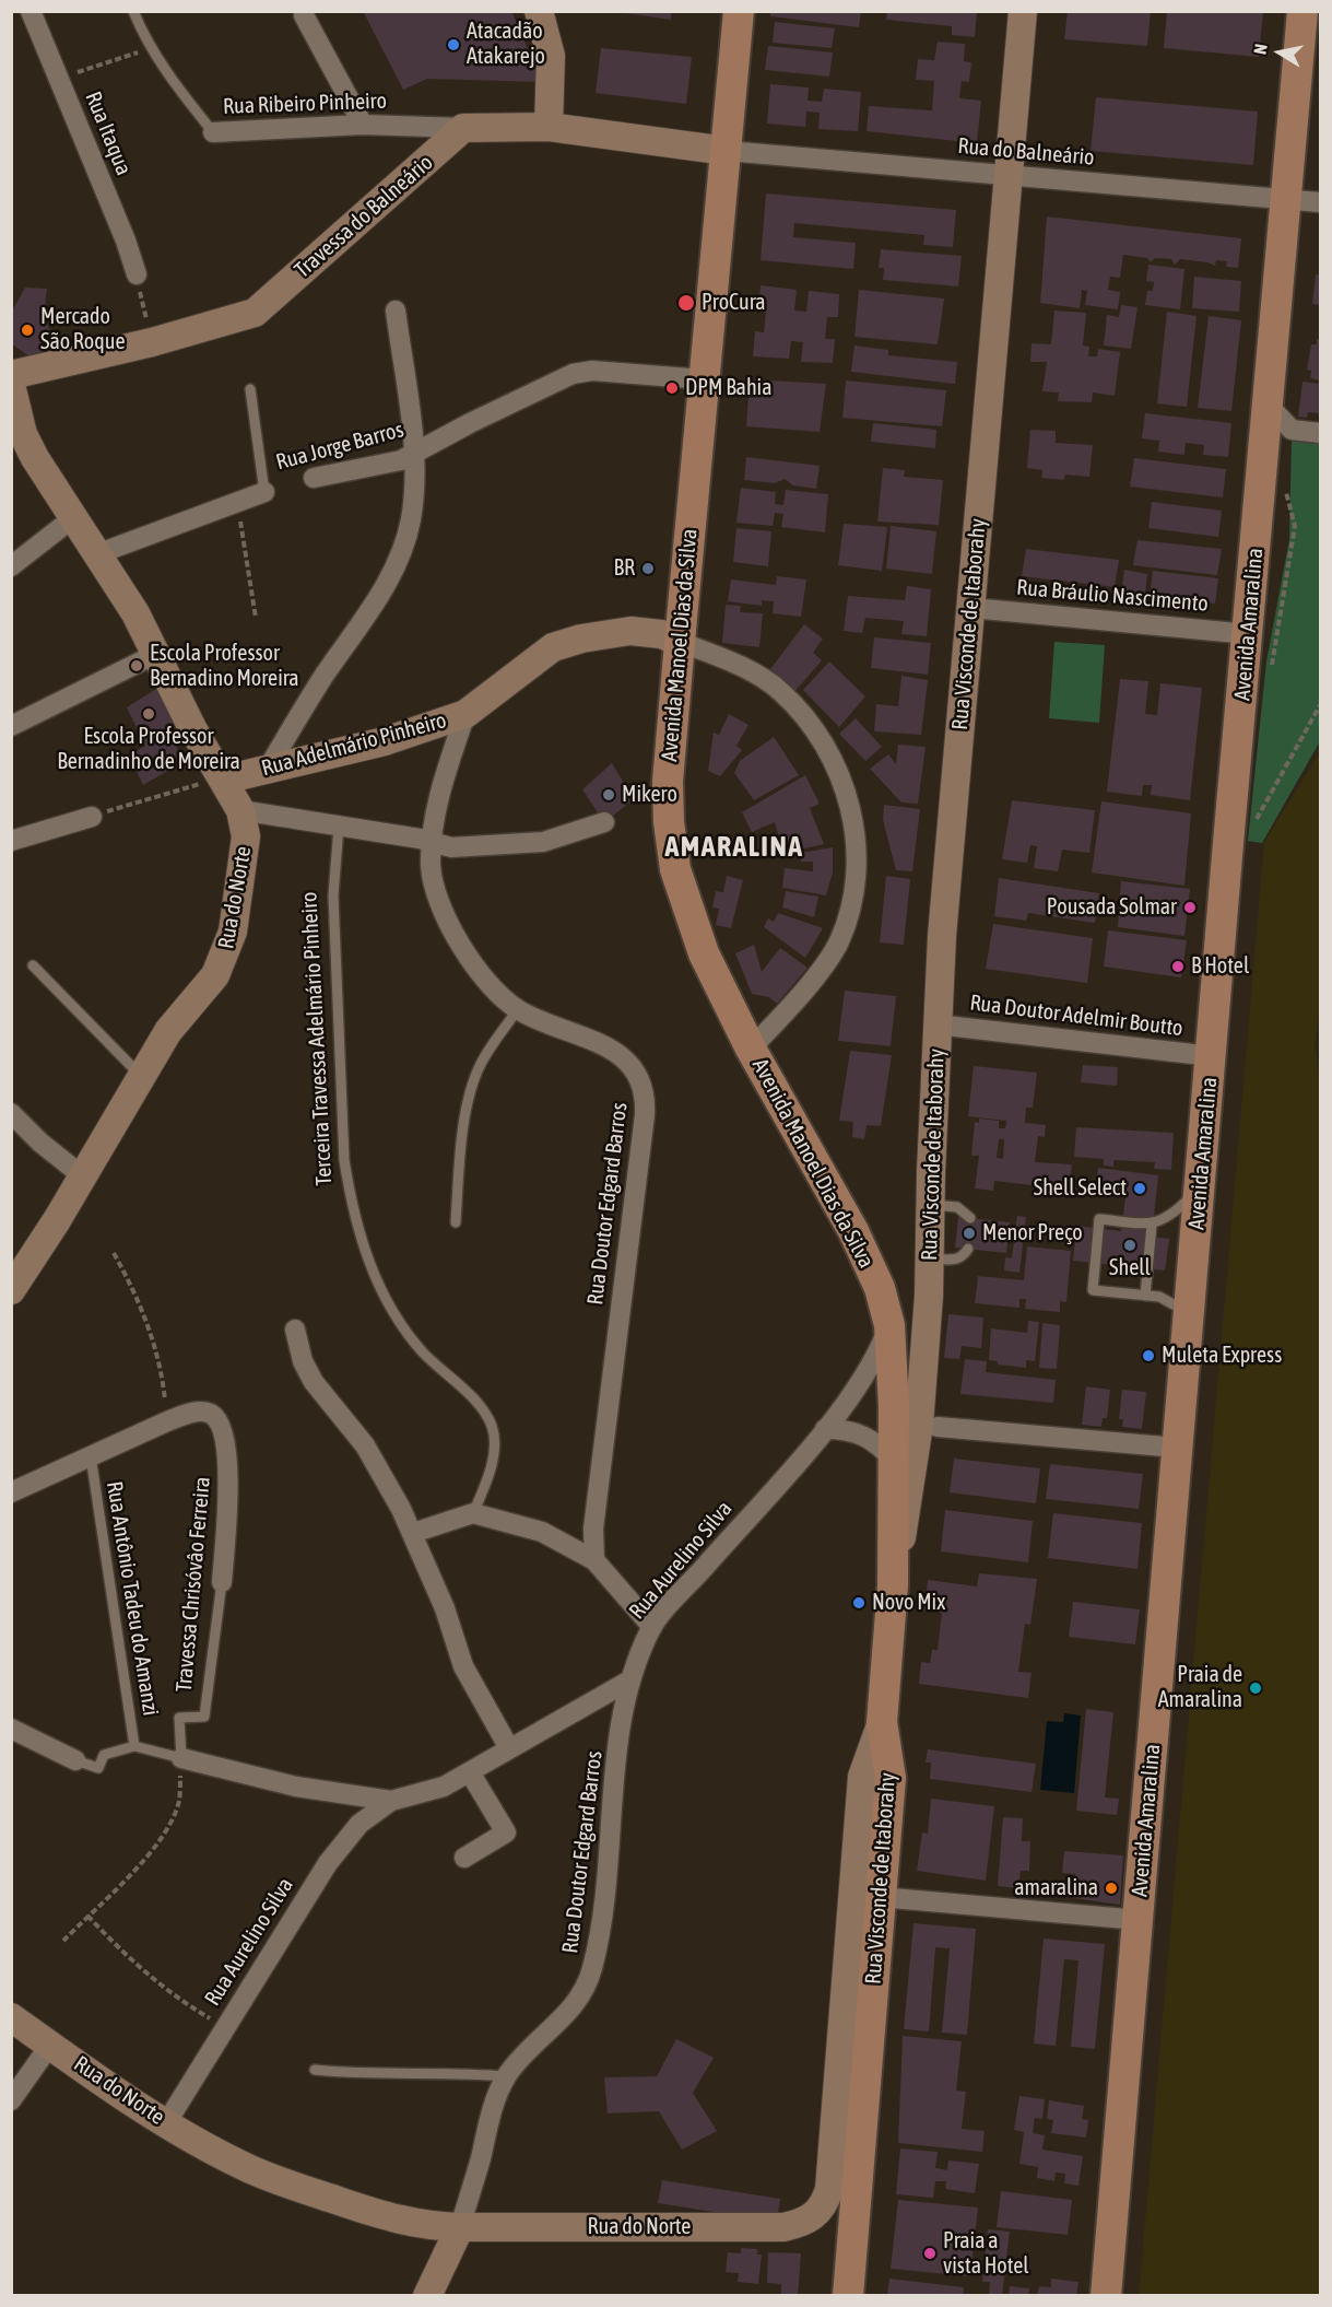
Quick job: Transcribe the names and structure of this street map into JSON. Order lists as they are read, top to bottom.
{
  "streets": {
    "main road": ["Rua Visconde de Itaborahy", "Avenida Amaralina", "Avenida Manoel Dias da Silva"],
    "street": [
      "Rua Ribeiro Pinheiro",
      "Rua Itaqua",
      "Rua do Balneário",
      "Travessa do Balneário",
      "Rua Jorge Barros",
      "Rua Bráulio Nascimento",
      "Rua Adelmário Pinheiro",
      "Rua do Norte",
      "Rua Doutor Adelmir Boutto",
      "Rua Doutor Edgard Barros",
      "Rua Aurelino Silva",
      "Travessa Chrisóvâo Ferreira"
    ],
    "lane": ["Terceira Travessa Adelmário Pinheiro", "Rua Antônio Tadeu do Amanzi"]
  },
  "crossings": [
    ["Rua Ribeiro Pinheiro", "Travessa do Balneário"],
    ["Rua do Balneário", "Rua Visconde de Itaborahy"],
    ["Rua do Balneário", "Avenida Amaralina"],
    ["Rua do Balneário", "Avenida Manoel Dias da Silva"],
    ["Rua Jorge Barros", "Avenida Manoel Dias da Silva"],
    ["Rua Jorge Barros", "Rua do Norte"],
    ["Rua Bráulio Nascimento", "Rua Visconde de Itaborahy"],
    ["Rua Bráulio Nascimento", "Avenida Amaralina"],
    ["Rua Visconde de Itaborahy", "Avenida Manoel Dias da Silva"],
    ["Rua Visconde de Itaborahy", "Rua do Norte"],
    ["Rua Visconde de Itaborahy", "Rua Doutor Adelmir Boutto"],
    ["Avenida Amaralina", "Rua Doutor Adelmir Boutto"],
    ["Avenida Manoel Dias da Silva", "Rua Adelmário Pinheiro"],
    ["Avenida Manoel Dias da Silva", "Rua Aurelino Silva"],
    ["Rua Adelmário Pinheiro", "Rua do Norte"],
    ["Rua Adelmário Pinheiro", "Rua Doutor Edgard Barros"],
    ["Rua do Norte", "Rua Doutor Edgard Barros"],
    ["Rua do Norte", "Rua Aurelino Silva"],
    ["Rua Doutor Edgard Barros", "Rua Aurelino Silva"],
    ["Rua Aurelino Silva", "Travessa Chrisóvâo Ferreira"],
    ["Travessa Chrisóvâo Ferreira", "Rua Antônio Tadeu do Amanzi"]
  ],
  "districts": ["AMARALINA"],
  "places": [
    "Atacadão Atakarejo",
    "ProCura",
    "Mercado São Roque",
    "DPM Bahia",
    "BR",
    "Escola Professor Bernadino Moreira",
    "Escola Professor Bernadinho de Moreira",
    "Mikero",
    "Pousada Solmar",
    "B Hotel",
    "Shell Select",
    "Menor Preço",
    "Shell",
    "Muleta Express",
    "Novo Mix",
    "Praia de Amaralina",
    "amaralina",
    "Praia a vista Hotel"
  ],
  "north": "left"
}
